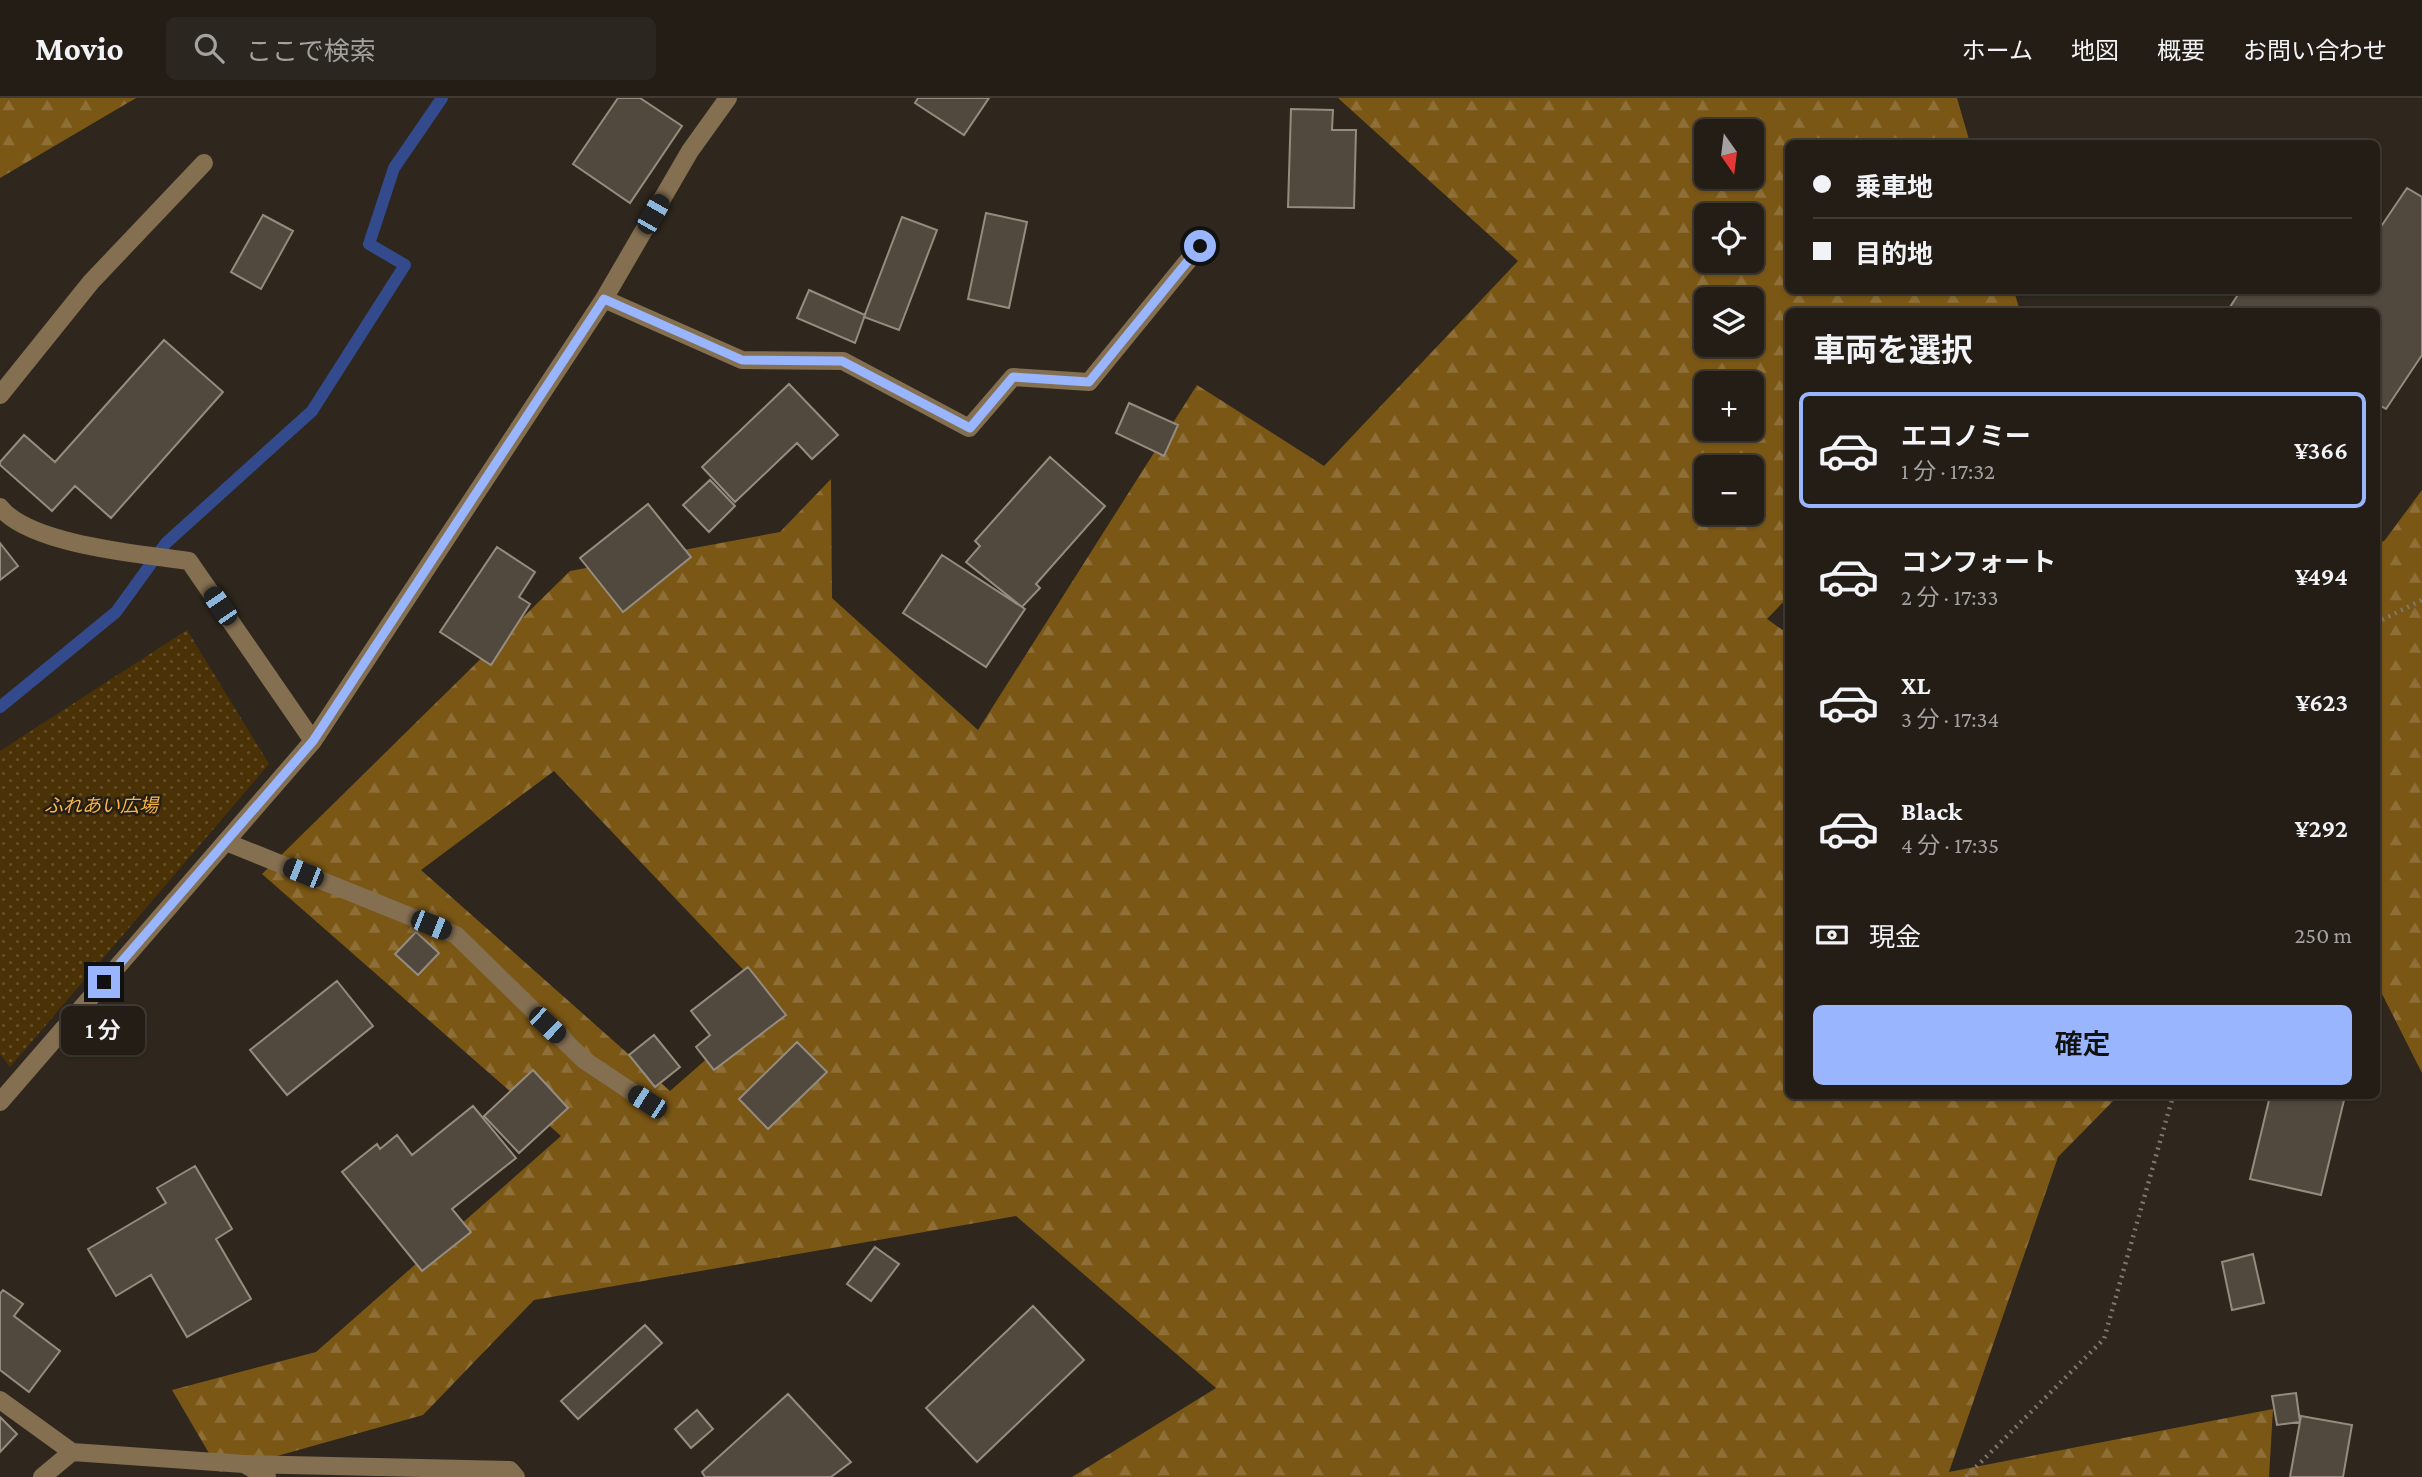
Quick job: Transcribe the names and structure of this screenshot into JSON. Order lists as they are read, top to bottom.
{
  "parks": ["ふれあい広場"],
  "north": "bottom",
  "page": {
    "header": "Movio",
    "search": "ここで検索",
    "nav": [
      "ホーム",
      "地図",
      "概要",
      "お問い合わせ"
    ],
    "map_buttons": ["+", "−"],
    "banner": ["乗車地", "目的地"],
    "heading": "車両を選択",
    "list": [
      {
        "name": "エコノミー",
        "note": "1 分 · 17:32",
        "value": "¥366"
      },
      {
        "name": "コンフォート",
        "note": "2 分 · 17:33",
        "value": "¥494"
      },
      {
        "name": "XL",
        "note": "3 分 · 17:34",
        "value": "¥623"
      },
      {
        "name": "Black",
        "note": "4 分 · 17:35",
        "value": "¥292"
      }
    ],
    "pay": ["現金", "250 m"],
    "buttons": "確定",
    "bubble": "1 分"
  }
}
